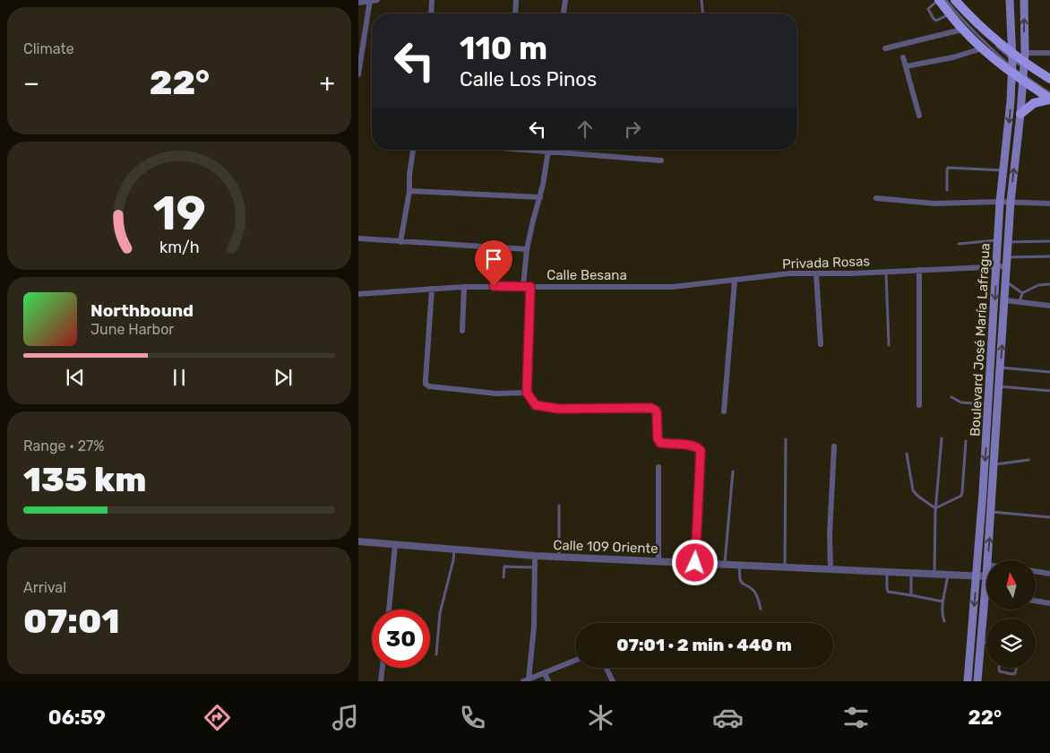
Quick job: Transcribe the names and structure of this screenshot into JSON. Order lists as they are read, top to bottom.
{
  "streets": {
    "main road": ["Boulevard José María Lafragua"],
    "street": ["Privada Rosas", "Calle Besana", "Calle 109 Oriente"]
  },
  "crossings": [
    ["Privada Rosas", "Calle Besana"],
    ["Privada Rosas", "Boulevard José María Lafragua"],
    ["Boulevard José María Lafragua", "Calle 109 Oriente"]
  ],
  "north": "top",
  "page": {
    "tile": [
      "Climate",
      ["Range · 27%", "135 km"],
      ["Arrival", "07:01"]
    ],
    "turn": ["110 m", "Calle Los Pinos"],
    "heat": ["−", "22°", "+"],
    "song": ["Northbound", "June Harbor"],
    "limit": "30",
    "trip": "07:01 · 2 min · 440 m",
    "tabs": ["06:59", "22°"],
    "gauge": ["19", "km/h"]
  }
}
